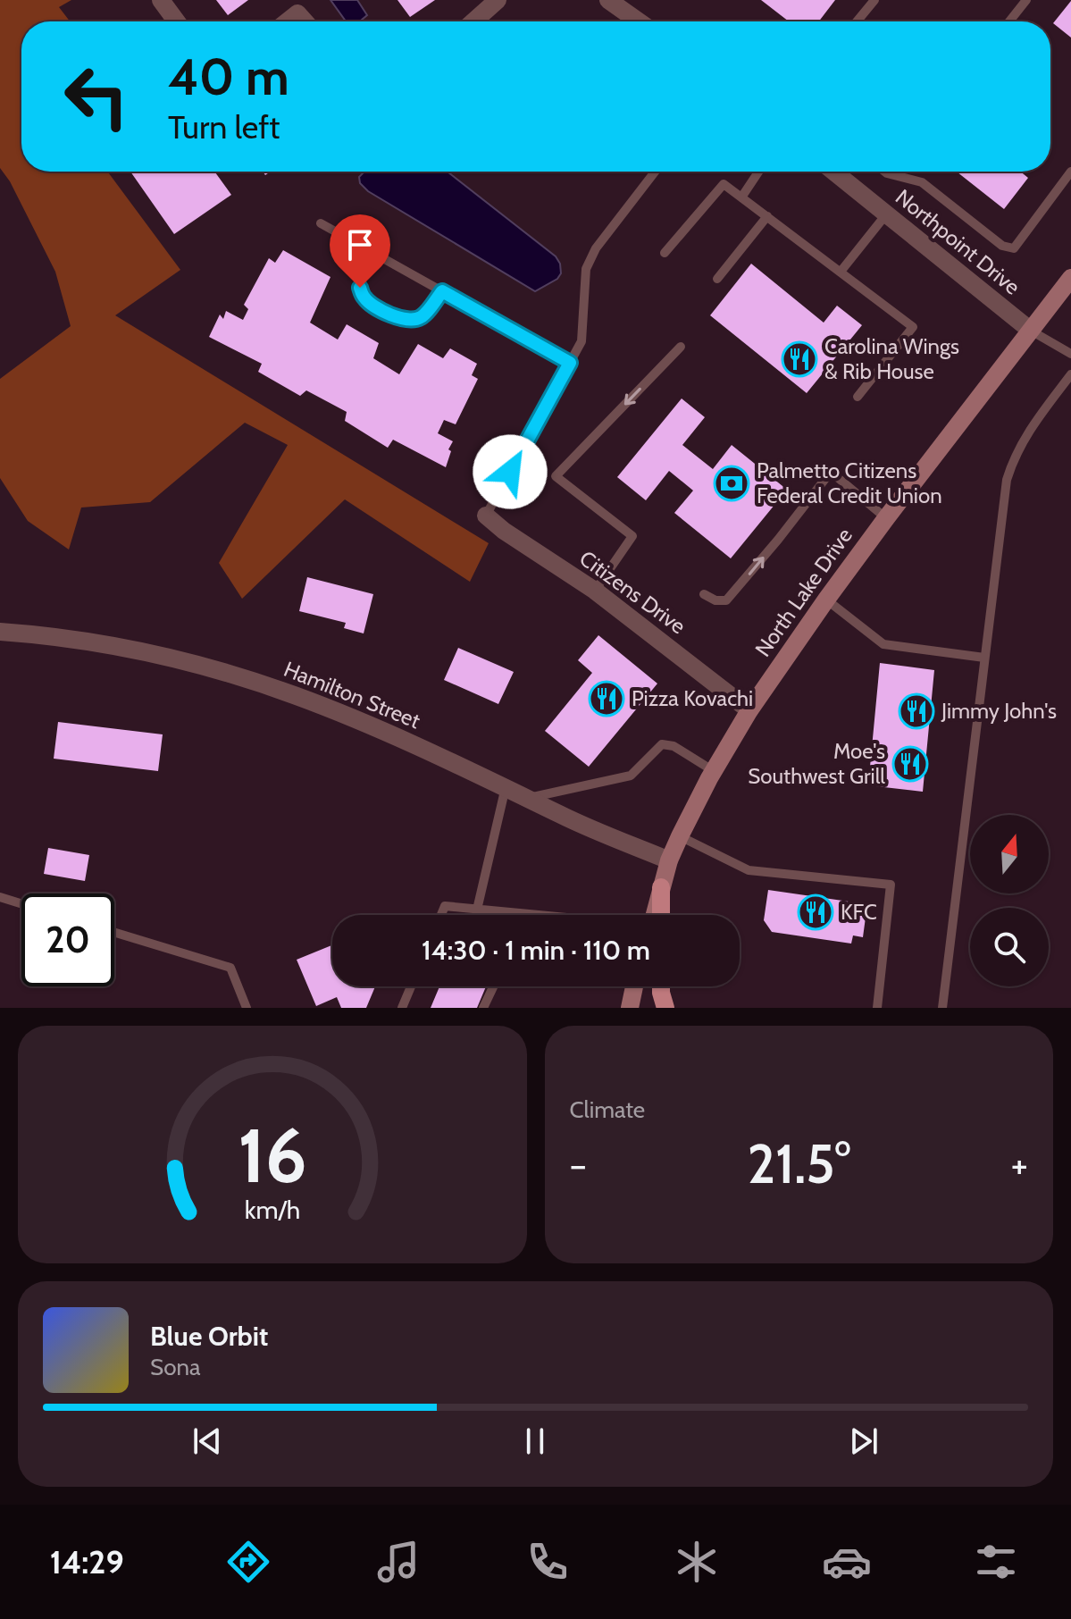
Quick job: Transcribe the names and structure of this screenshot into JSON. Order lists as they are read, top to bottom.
{
  "streets": {
    "main road": ["North Lake Drive"],
    "street": ["Northpoint Drive", "Citizens Drive", "Hamilton Street"]
  },
  "crossings": [
    ["Northpoint Drive", "North Lake Drive"],
    ["Citizens Drive", "North Lake Drive"],
    ["North Lake Drive", "Hamilton Street"]
  ],
  "places": {
    "restaurant": [
      "Carolina Wings & Rib House",
      "Pizza Kovachi",
      "Jimmy John's",
      "Moe's Southwest Grill",
      "KFC"
    ],
    "bank": ["Palmetto Citizens Federal Credit Union"]
  },
  "north": "top",
  "page": {
    "turn": ["40 m", "Turn left"],
    "limit": "20",
    "trip": "14:30 · 1 min · 110 m",
    "tile": "Climate",
    "heat": ["−", "21.5°", "+"],
    "song": ["Blue Orbit", "Sona"],
    "tabs": "14:29",
    "gauge": ["16", "km/h"]
  }
}
